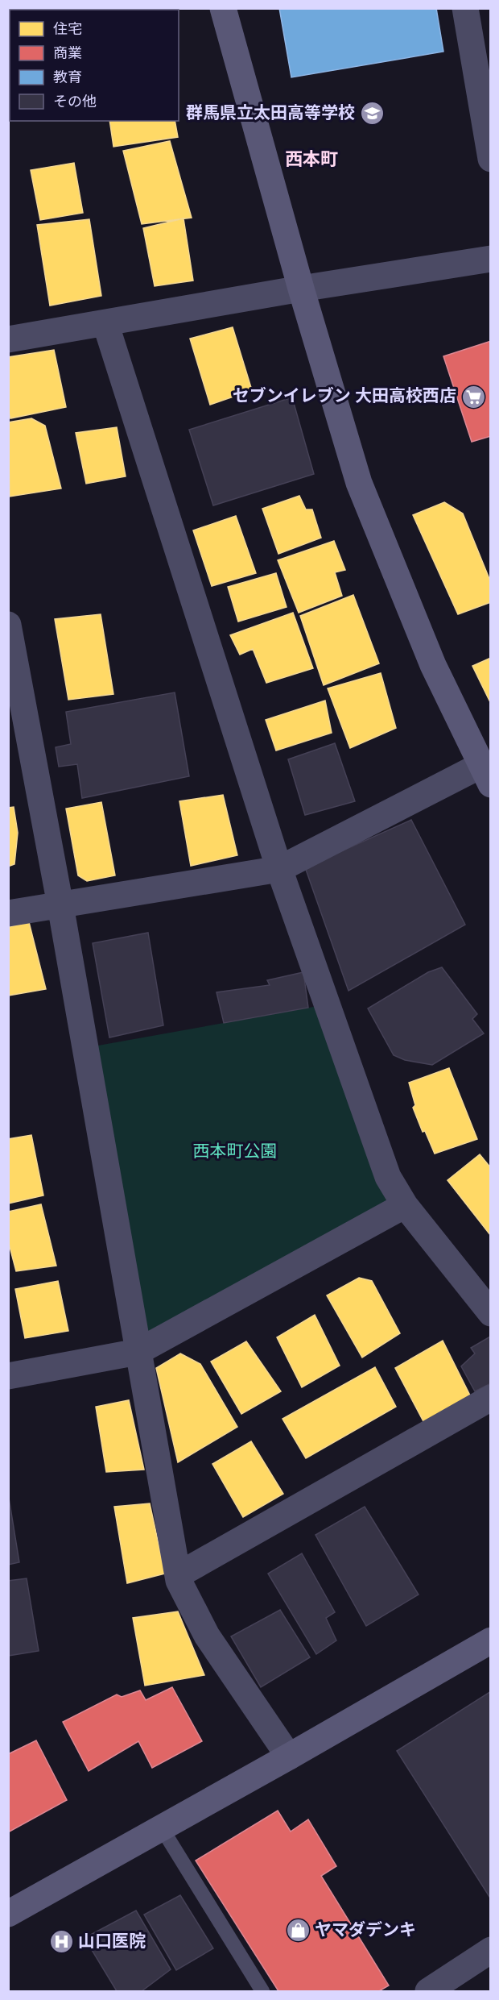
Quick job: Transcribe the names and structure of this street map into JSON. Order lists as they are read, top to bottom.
{
  "districts": ["西本町"],
  "parks": ["西本町公園"],
  "places": {
    "school or university": ["群馬県立太田高等学校"],
    "supermarket": ["セブンイレブン 大田高校西店"],
    "shop": ["ヤマダデンキ"],
    "hospital": ["山口医院"]
  },
  "legend": [
    "住宅",
    "商業",
    "教育",
    "その他"
  ]
}
